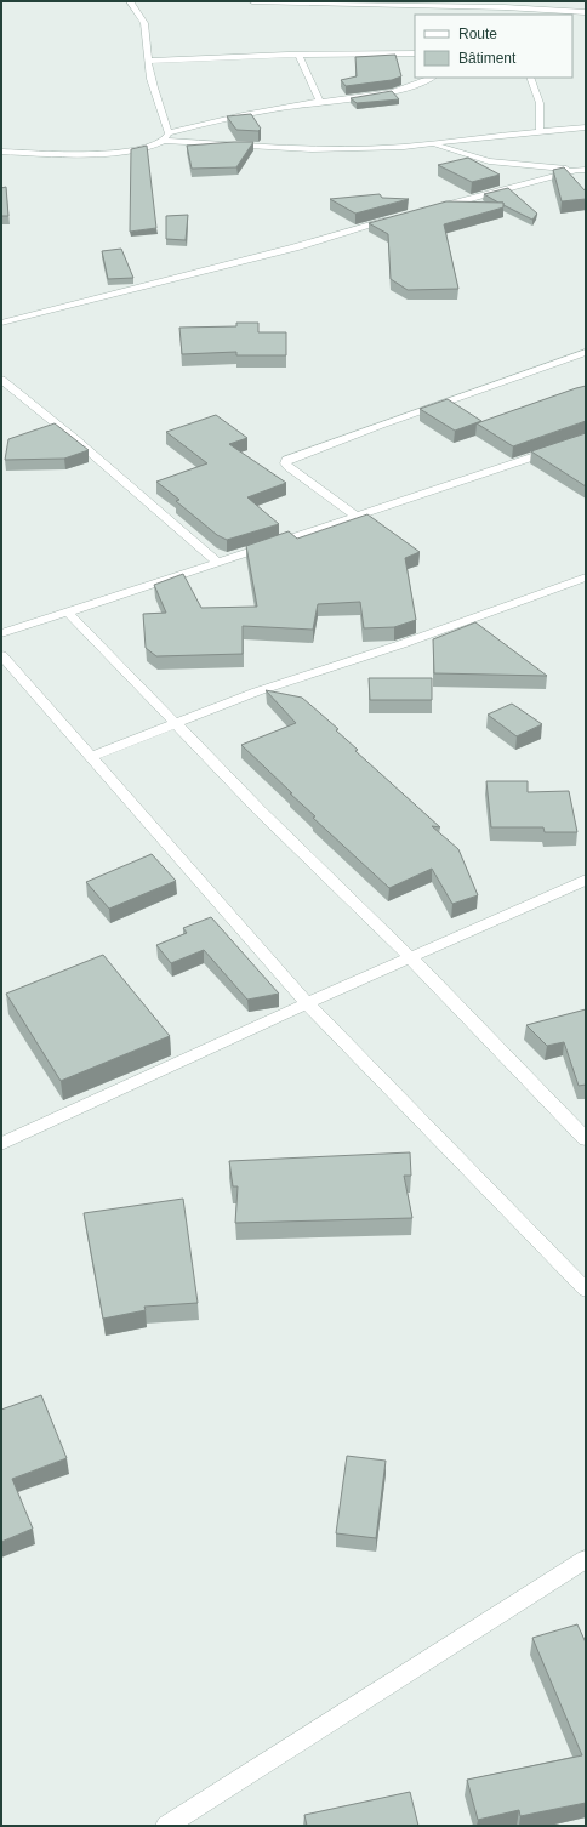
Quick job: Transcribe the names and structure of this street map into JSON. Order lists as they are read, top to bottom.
{
  "legend": ["Route", "Bâtiment"]
}
